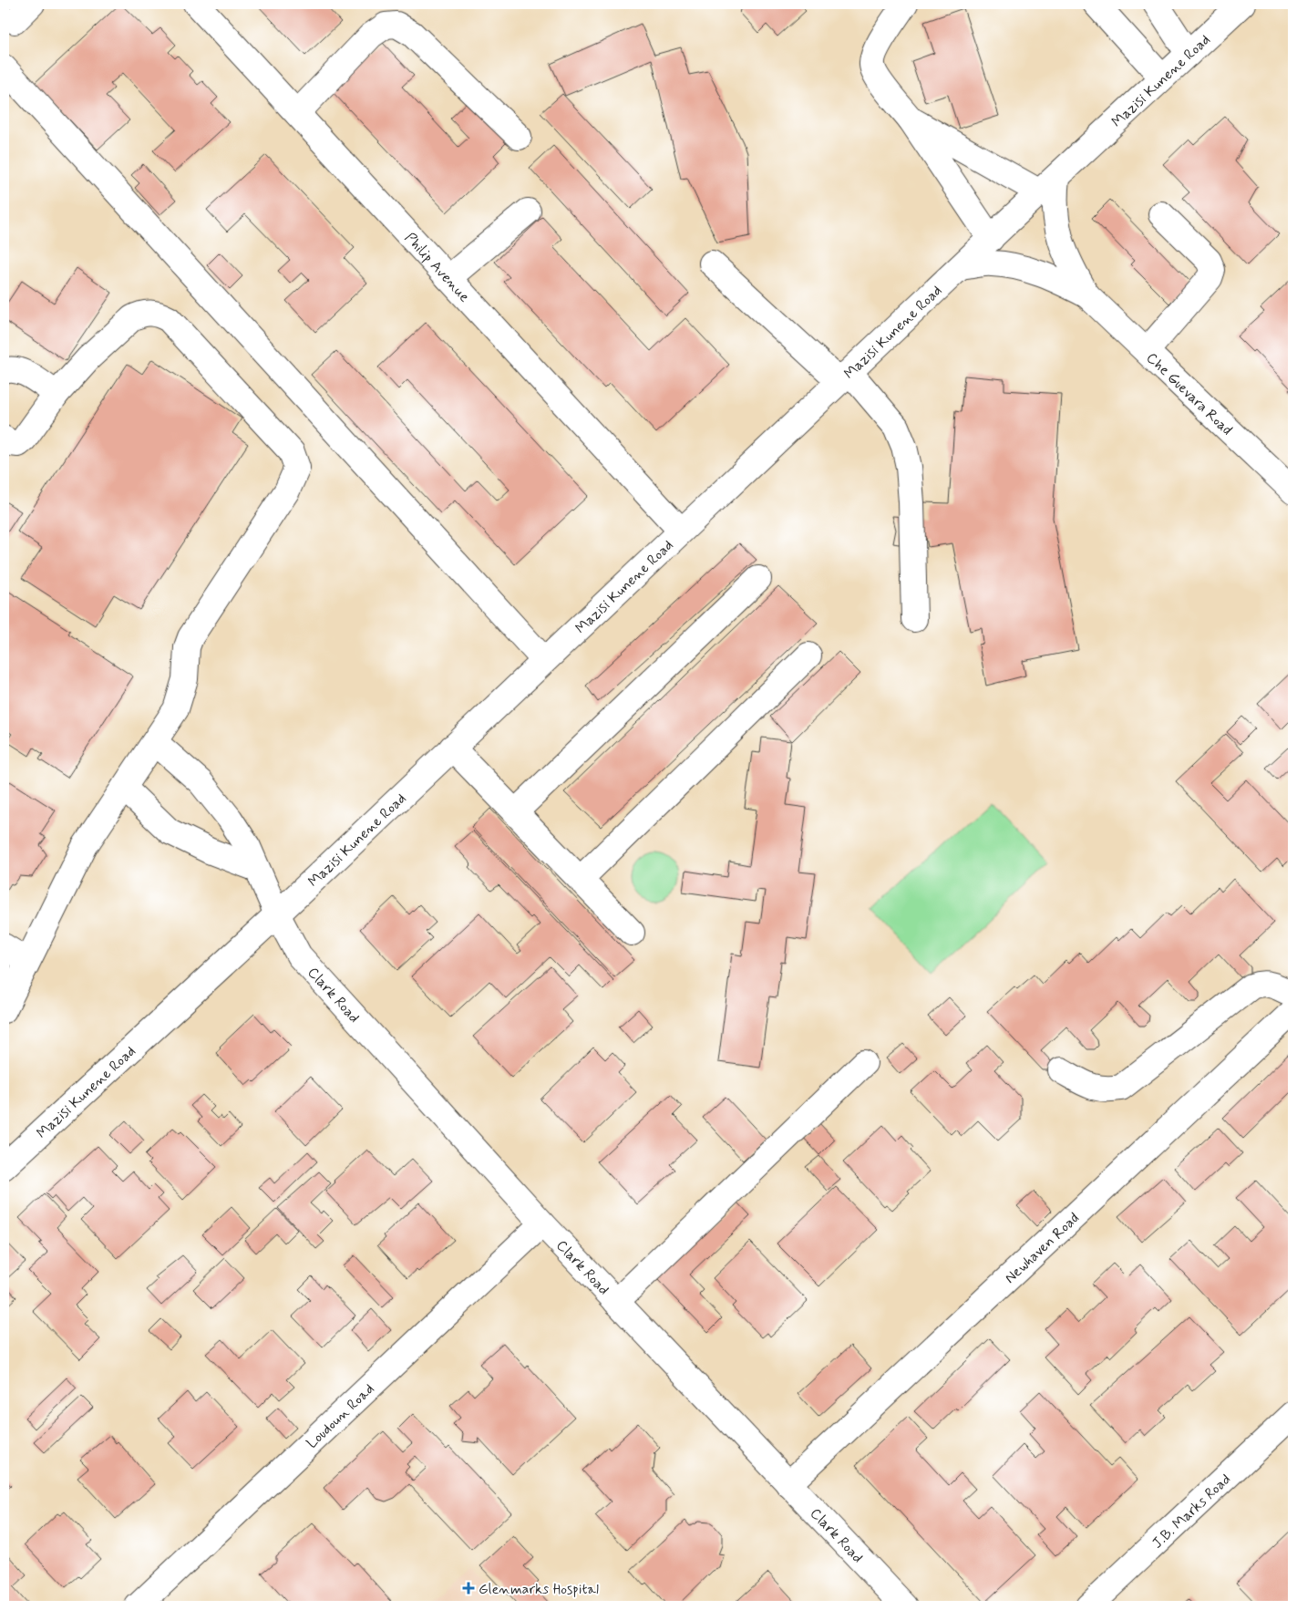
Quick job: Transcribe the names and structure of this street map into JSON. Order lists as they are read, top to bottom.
{
  "streets": {
    "street": [
      "Mazisi Kunene Road",
      "Philip Avenue",
      "Che Guevara Road",
      "Clark Road",
      "Newhaven Road",
      "Loudoun Road",
      "J.B. Marks Road"
    ]
  },
  "crossings": [
    ["Mazisi Kunene Road", "Philip Avenue"],
    ["Mazisi Kunene Road", "Che Guevara Road"],
    ["Mazisi Kunene Road", "Clark Road"],
    ["Clark Road", "Newhaven Road"],
    ["Clark Road", "Loudoun Road"]
  ],
  "places": {
    "health": ["Glenmarks Hospital"]
  }
}
